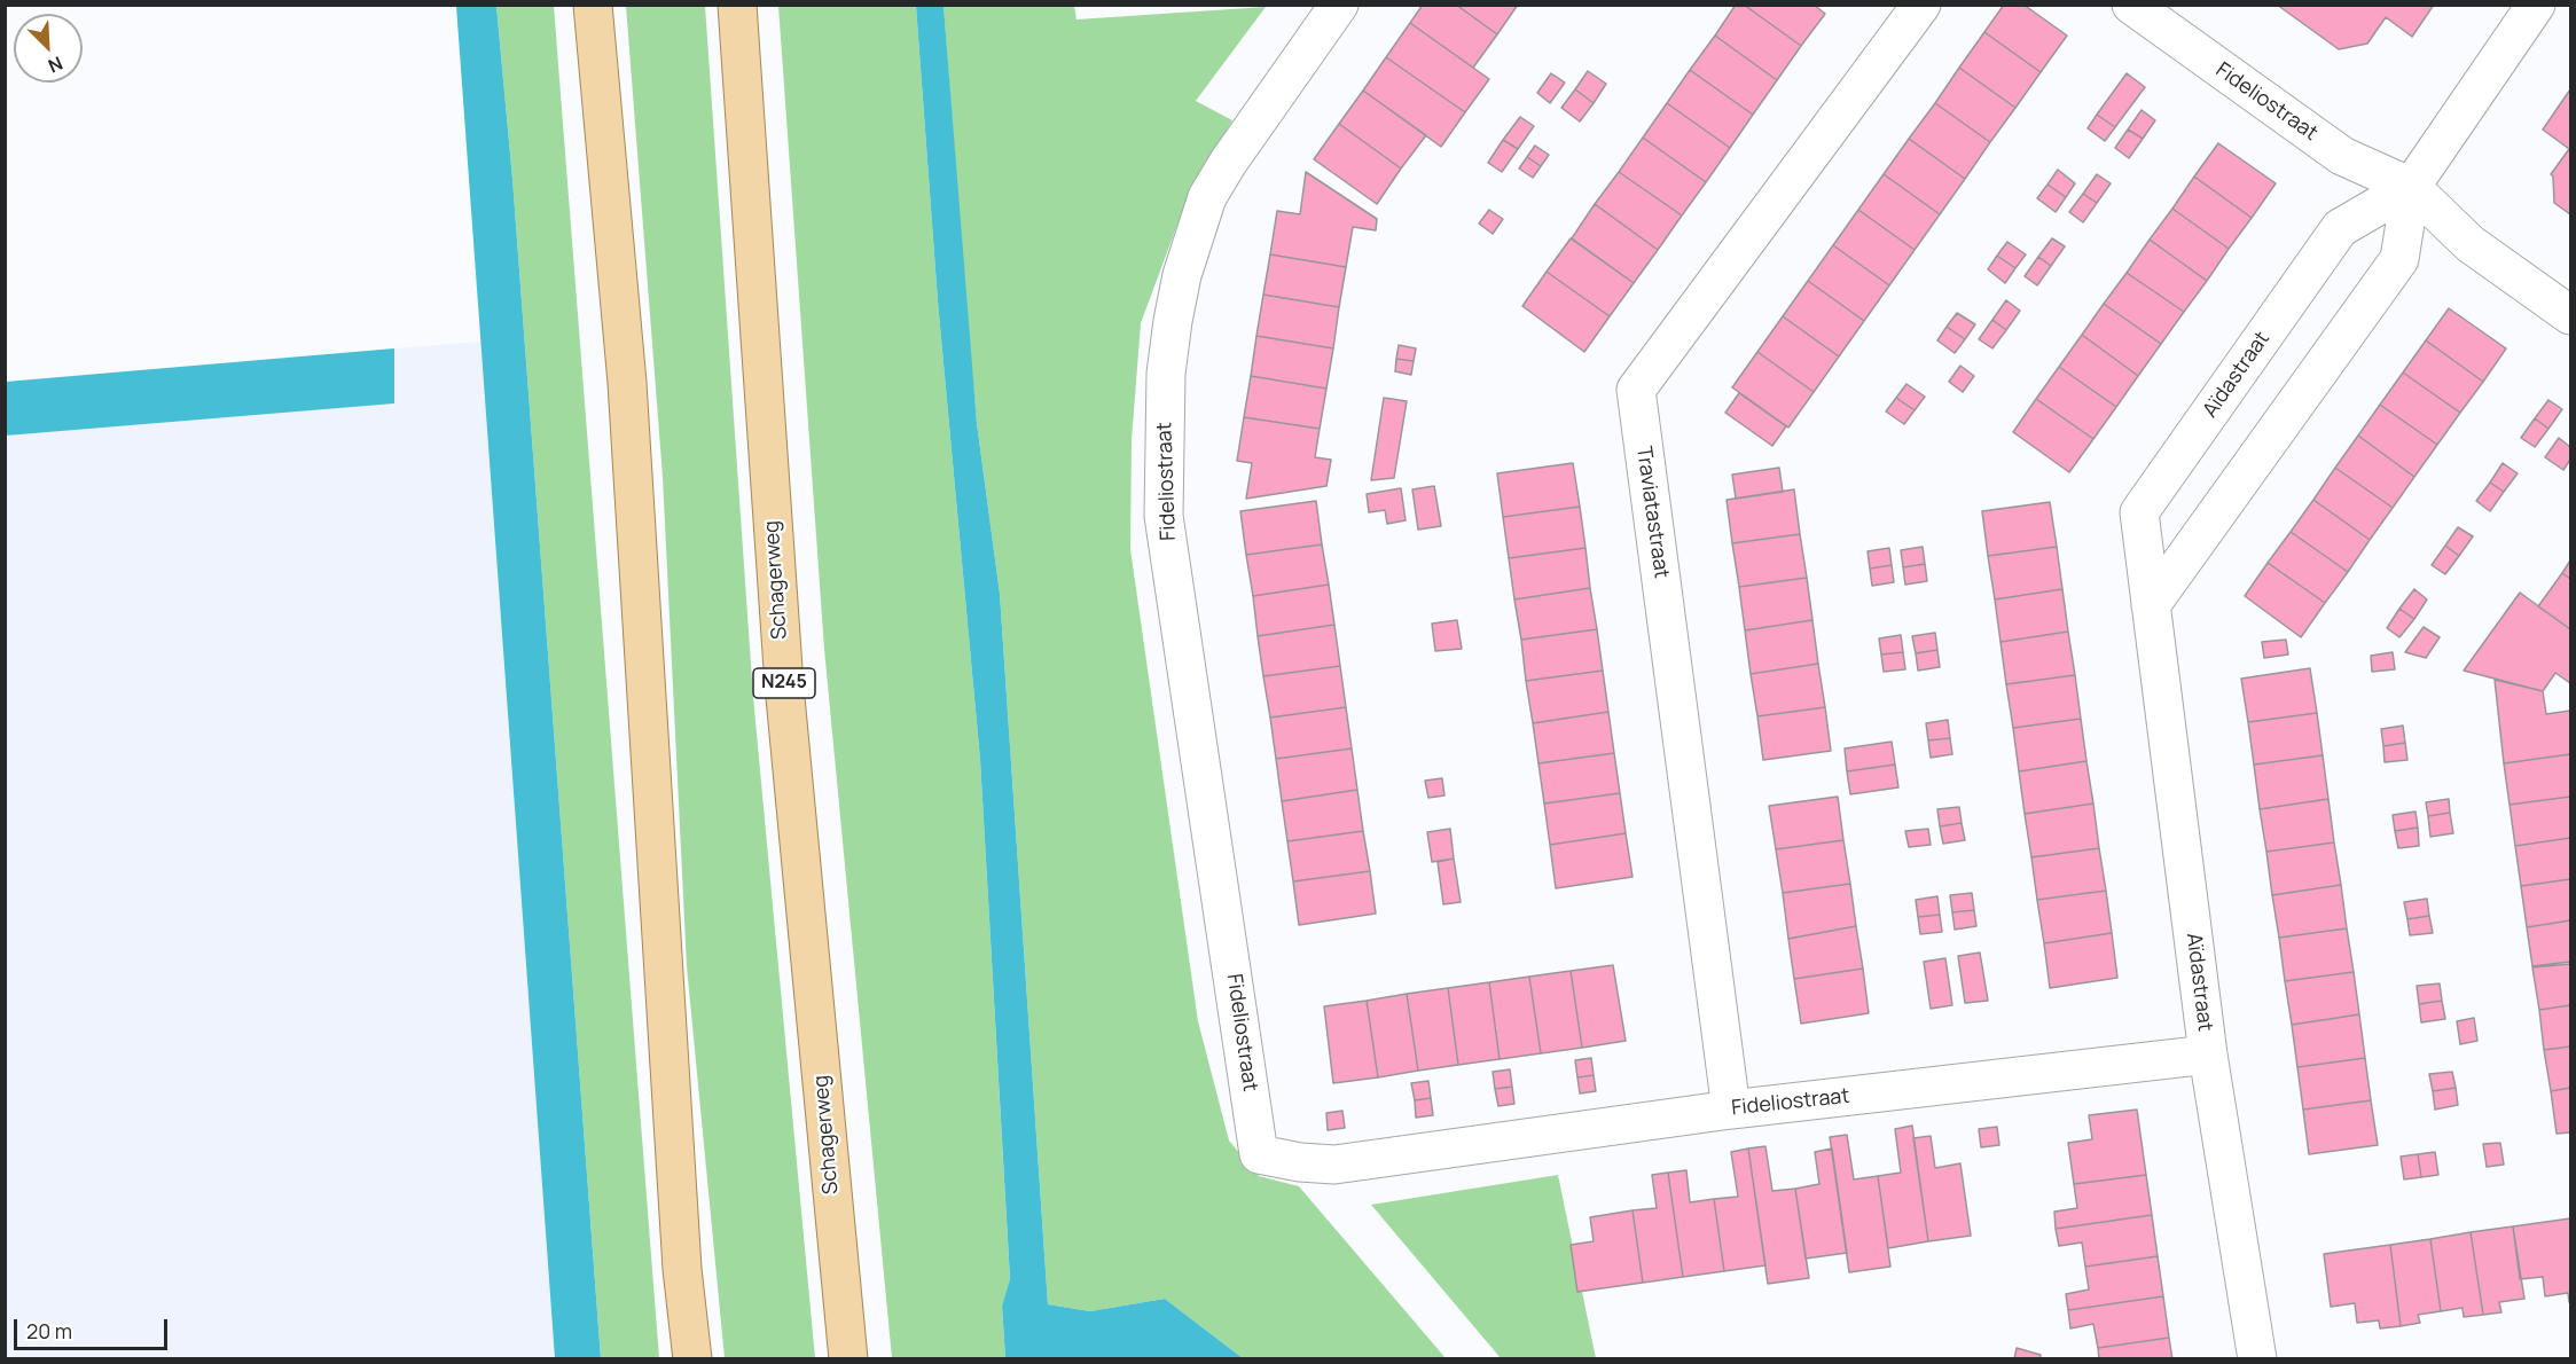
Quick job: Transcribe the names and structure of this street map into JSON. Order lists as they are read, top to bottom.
{
  "streets": {
    "main road": ["Schagerweg", "N245"],
    "street": ["Fideliostraat", "Aïdastraat", "Traviatastraat"]
  },
  "crossings": [
    ["Fideliostraat", "Aïdastraat"],
    ["Fideliostraat", "Traviatastraat"]
  ],
  "scale_bar": "20 m",
  "north": "bottom right"
}
